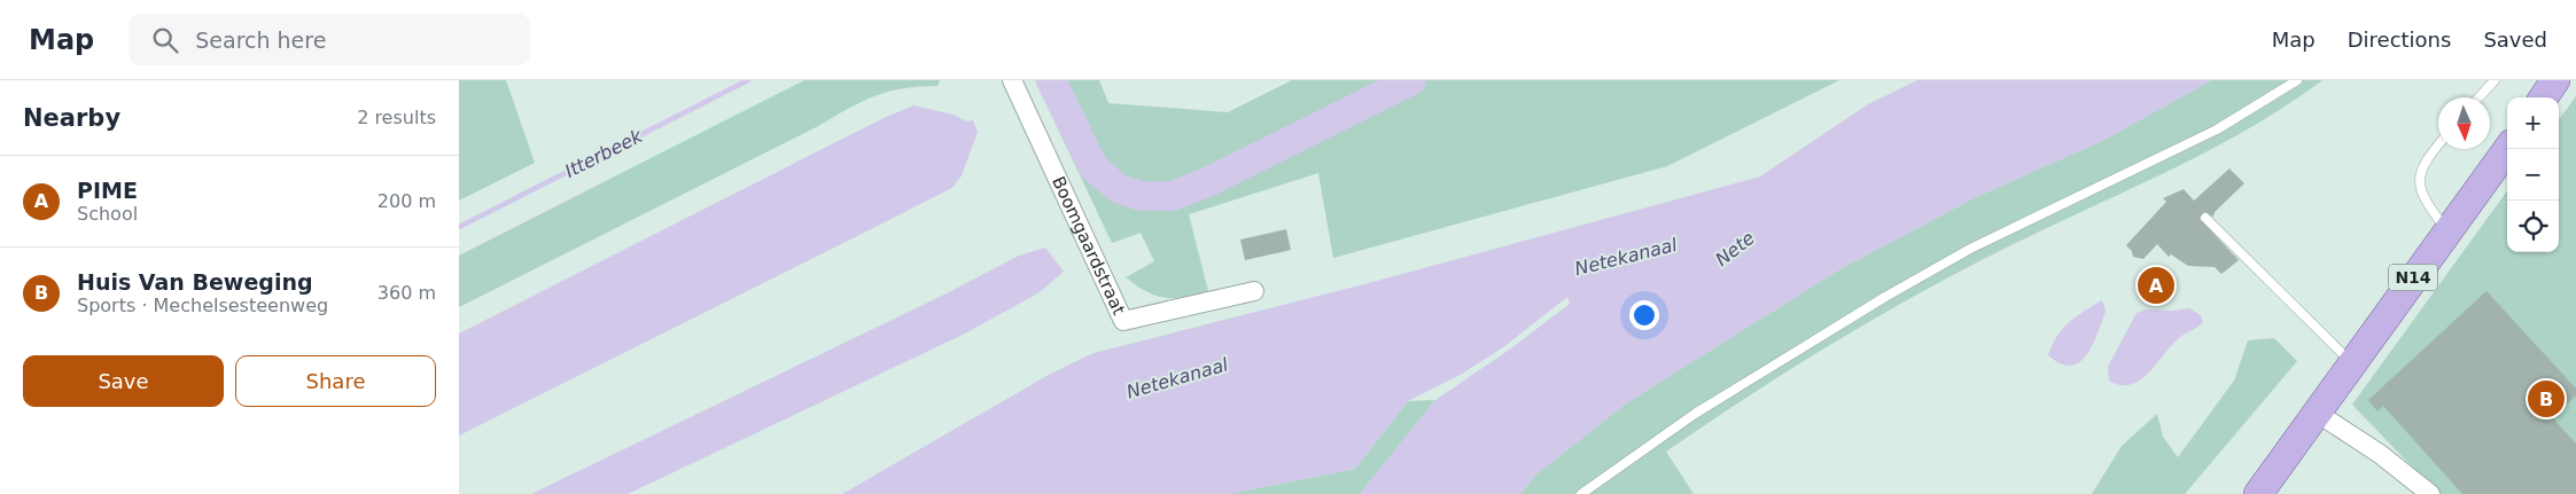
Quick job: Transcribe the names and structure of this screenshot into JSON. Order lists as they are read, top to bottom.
{
  "streets": {
    "main road": ["N14"],
    "street": ["Boomgaardstraat"]
  },
  "water": ["Itterbeek", "Nete", "Netekanaal"],
  "north": "bottom",
  "page": {
    "header": "Map",
    "search": "Search here",
    "nav": ["Map", "Directions", "Saved"],
    "heading": ["Nearby", "2 results"],
    "map_buttons": ["+", "−"],
    "list": [
      {
        "mark": "A",
        "name": "PIME",
        "note": "School",
        "value": "200 m"
      },
      {
        "mark": "B",
        "name": "Huis Van Beweging",
        "note": "Sports · Mechelsesteenweg",
        "value": "360 m"
      }
    ],
    "pins": ["A", "B"],
    "buttons": ["Save", "Share"]
  }
}
